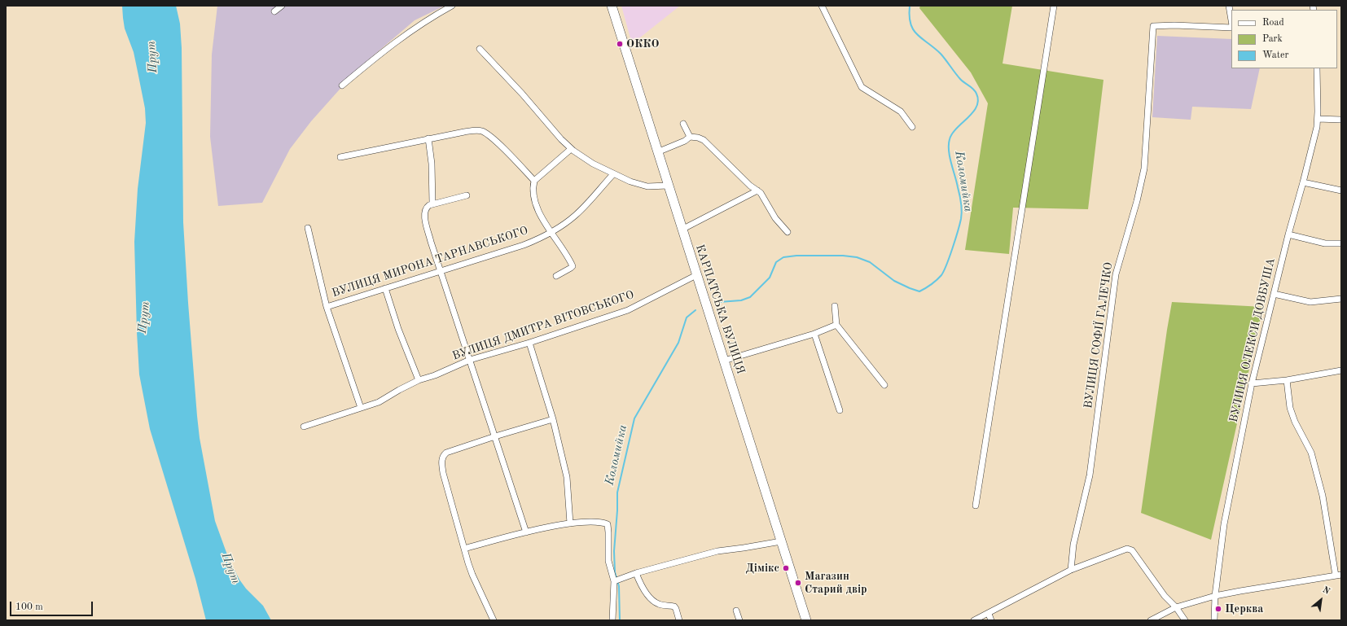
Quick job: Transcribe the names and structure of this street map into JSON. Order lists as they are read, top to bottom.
{
  "streets": {
    "main road": ["КАРПАТСЬКА ВУЛИЦЯ"],
    "street": [
      "ВУЛИЦЯ МИРОНА ТАРНАВСЬКОГО",
      "ВУЛИЦЯ ДМИТРА ВІТОВСЬКОГО",
      "ВУЛИЦЯ СОФІЇ ГАЛЕЧКО",
      "ВУЛИЦЯ ОЛЕКСИ ДОВБУША"
    ]
  },
  "crossings": [
    ["КАРПАТСЬКА ВУЛИЦЯ", "ВУЛИЦЯ ДМИТРА ВІТОВСЬКОГО"]
  ],
  "water": ["Прут", "Коломийка"],
  "places": [
    "ОККО",
    "Дімікс",
    "Магазин Старий двір",
    "Церква"
  ],
  "legend": ["Road", "Park", "Water"],
  "scale_bar": "100 m",
  "north": "top right"
}
